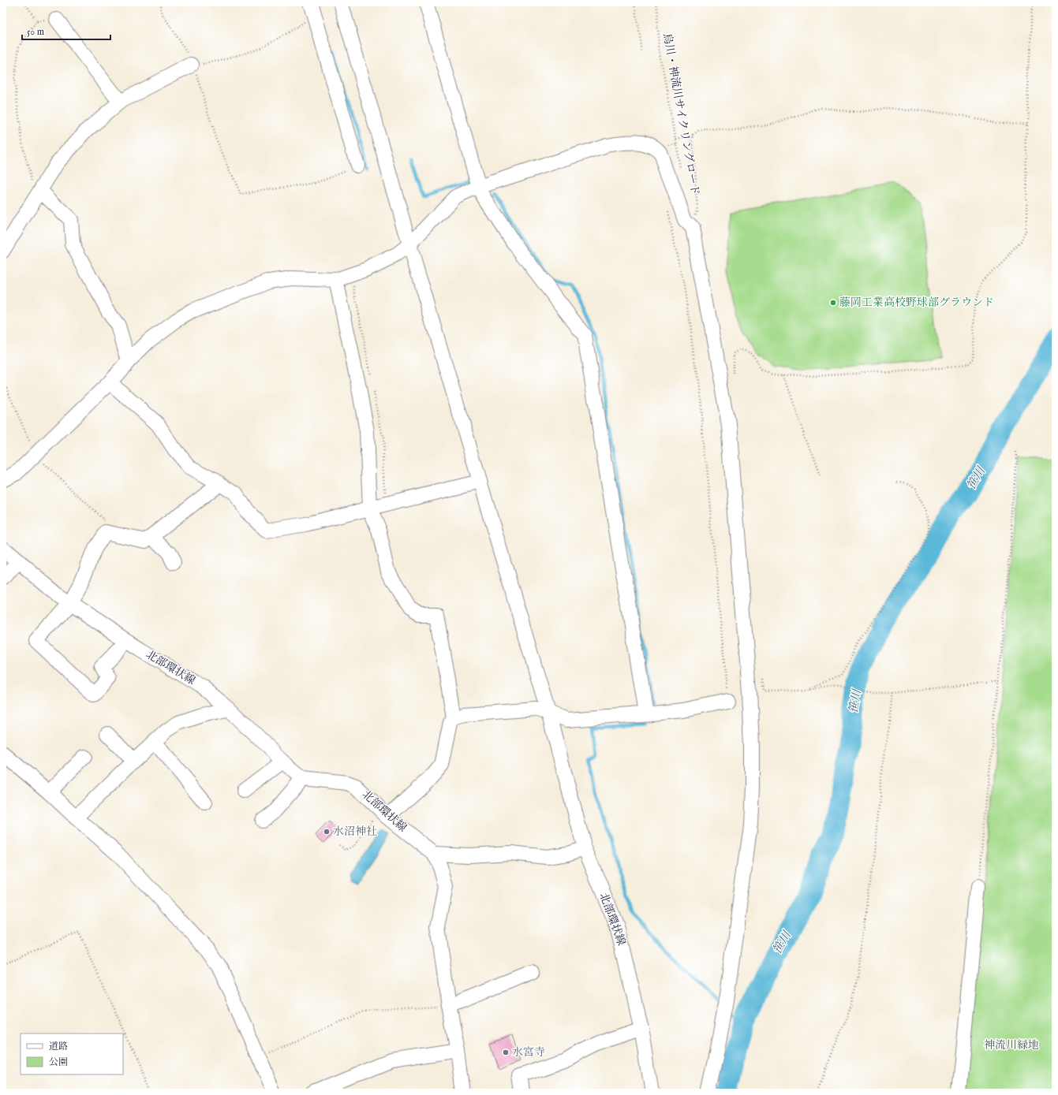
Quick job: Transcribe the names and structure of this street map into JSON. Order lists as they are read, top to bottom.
{
  "streets": {
    "street": ["北部環状線"],
    "path": ["烏川・神流川サイクリングロード"]
  },
  "water": ["笹川"],
  "parks": ["神流川緑地"],
  "places": ["藤岡工業高校野球部グラウンド", "水沼神社", "水宮寺"],
  "legend": ["道路", "公園"],
  "scale_bar": "50 m"
}
